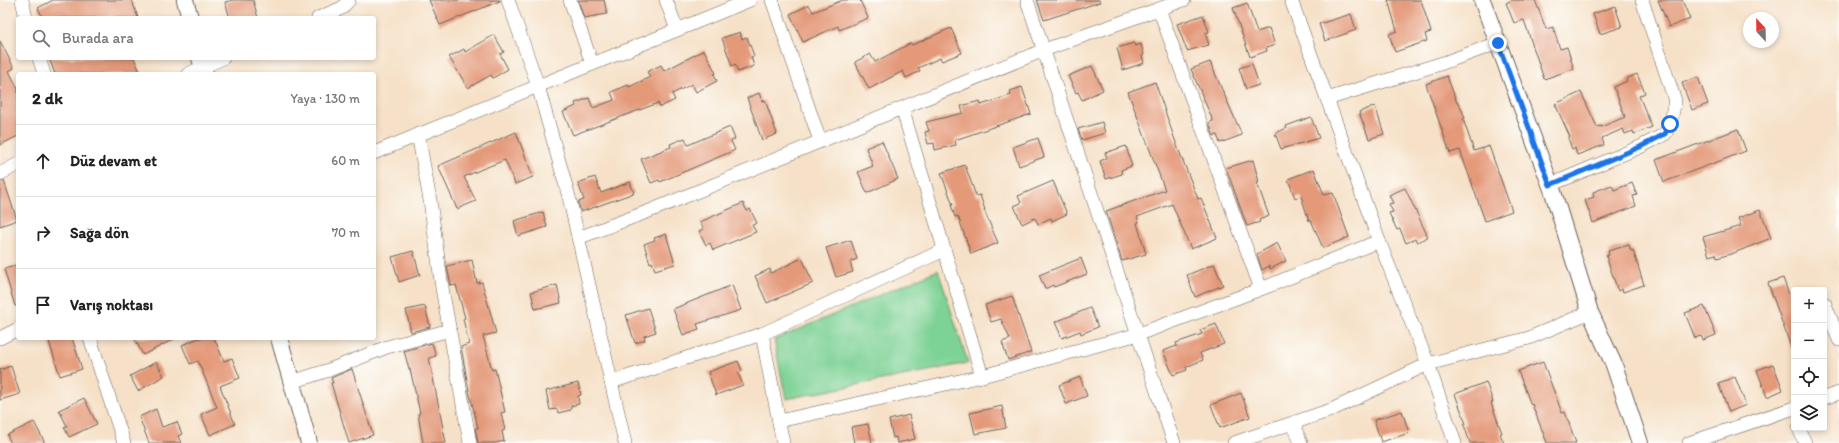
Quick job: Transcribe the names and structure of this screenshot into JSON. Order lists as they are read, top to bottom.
{
  "north": "top",
  "page": {
    "search": "Burada ara",
    "heading": ["2 dk", "Yaya · 130 m"],
    "list": [
      ["Düz devam et", "60 m"],
      ["Sağa dön", "70 m"],
      "Varış noktası"
    ],
    "map_buttons": ["+", "−"]
  }
}
